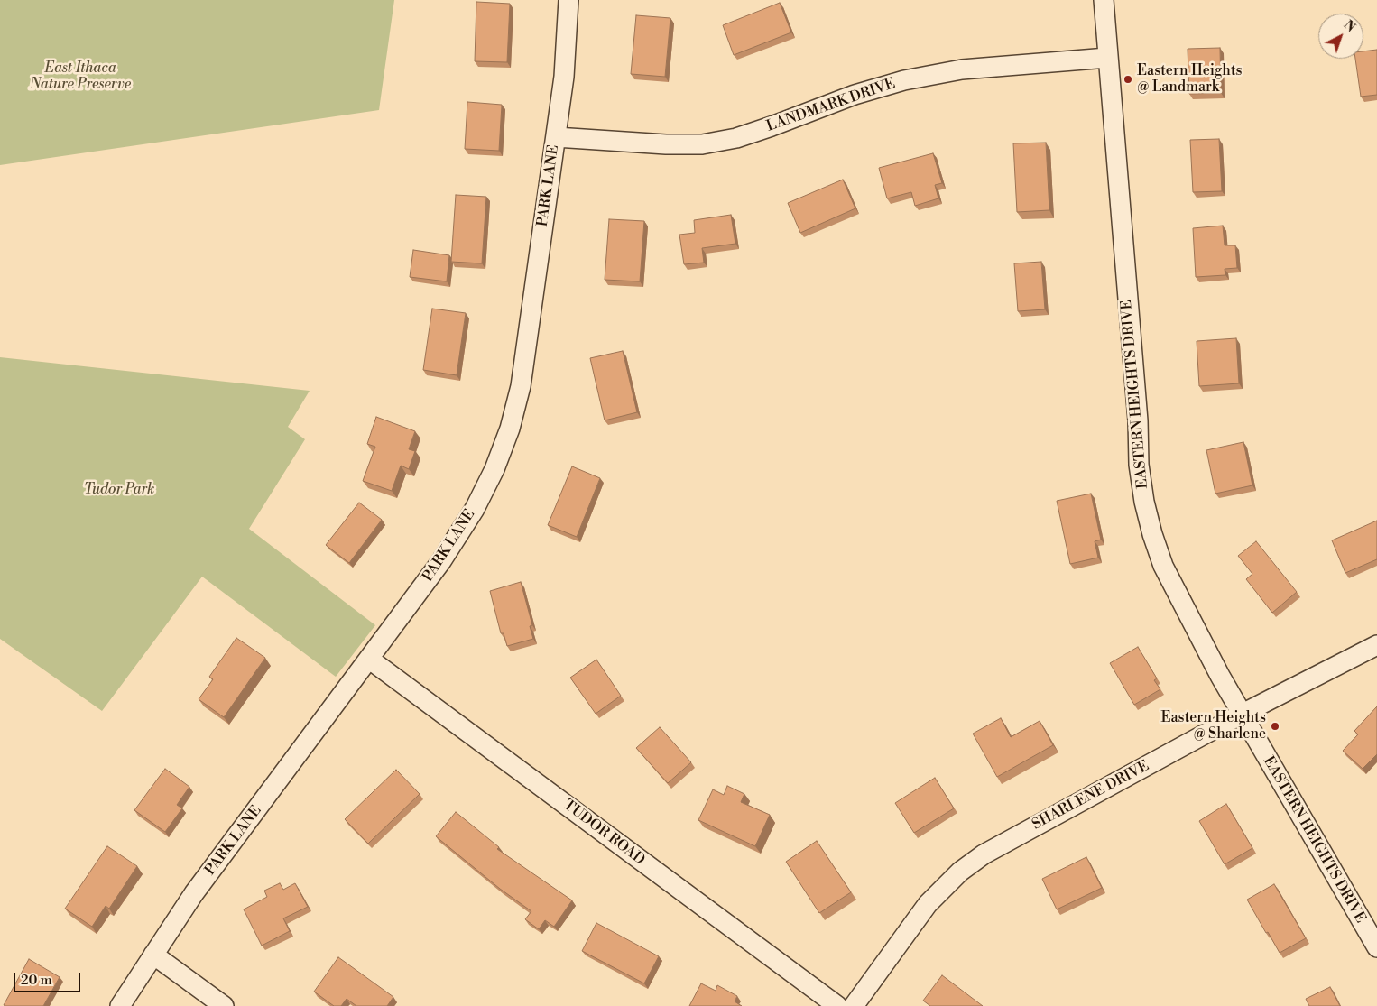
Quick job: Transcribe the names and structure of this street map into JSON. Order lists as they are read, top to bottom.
{
  "streets": {
    "street": [
      "LANDMARK DRIVE",
      "PARK LANE",
      "EASTERN HEIGHTS DRIVE",
      "SHARLENE DRIVE",
      "TUDOR ROAD"
    ]
  },
  "crossings": [
    ["LANDMARK DRIVE", "PARK LANE"],
    ["LANDMARK DRIVE", "EASTERN HEIGHTS DRIVE"],
    ["PARK LANE", "TUDOR ROAD"],
    ["EASTERN HEIGHTS DRIVE", "SHARLENE DRIVE"]
  ],
  "parks": ["East Ithaca Nature Preserve", "Tudor Park"],
  "places": ["Eastern Heights @ Landmark", "Eastern Heights @ Sharlene"],
  "scale_bar": "20 m",
  "north": "top right"
}
